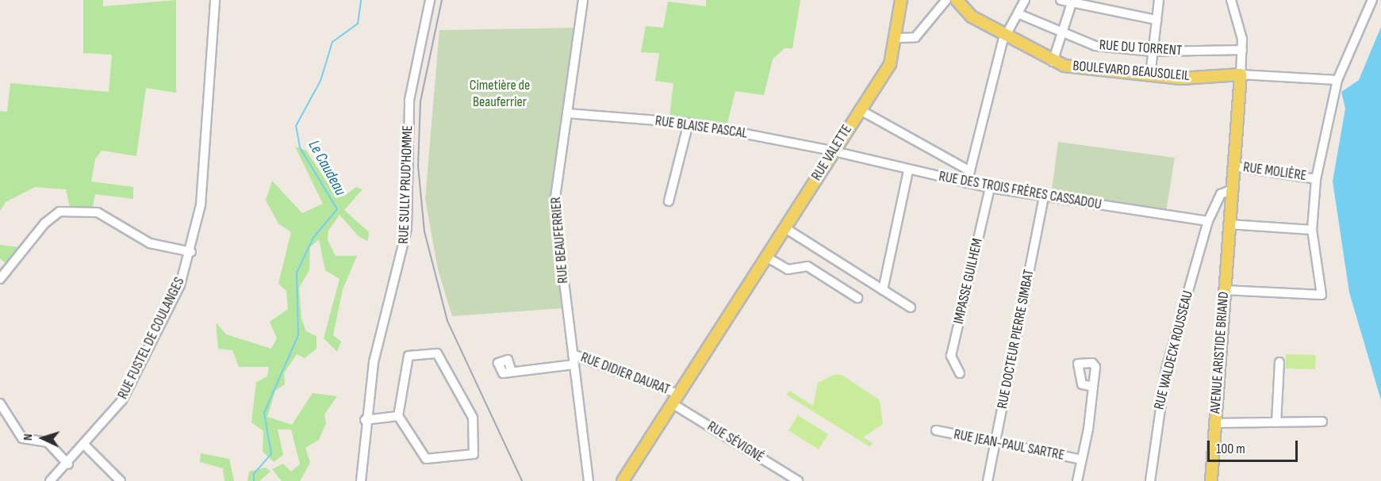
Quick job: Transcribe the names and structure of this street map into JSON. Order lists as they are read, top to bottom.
{
  "streets": {
    "main road": ["BOULEVARD BEAUSOLEIL", "RUE VALETTE", "AVENUE ARISTIDE BRIAND"],
    "street": [
      "RUE DU TORRENT",
      "RUE BLAISE PASCAL",
      "RUE MOLIÈRE",
      "RUE SULLY PRUD'HOMME",
      "RUE DES TROIS FRÈRES CASSADOU",
      "RUE BEAUFERRIER",
      "IMPASSE GUILHEM",
      "RUE FUSTEL DE COULANGES",
      "RUE DOCTEUR PIERRE SIMBAT",
      "RUE WALDECK ROUSSEAU",
      "RUE DIDIER DAURAT",
      "RUE SÉVIGNÉ",
      "RUE JEAN-PAUL SARTRE"
    ]
  },
  "crossings": [
    ["BOULEVARD BEAUSOLEIL", "AVENUE ARISTIDE BRIAND"],
    ["RUE BLAISE PASCAL", "RUE VALETTE"],
    ["RUE BLAISE PASCAL", "RUE DES TROIS FRÈRES CASSADOU"],
    ["RUE BLAISE PASCAL", "RUE BEAUFERRIER"],
    ["RUE VALETTE", "RUE DES TROIS FRÈRES CASSADOU"],
    ["RUE VALETTE", "RUE DIDIER DAURAT"],
    ["RUE VALETTE", "RUE SÉVIGNÉ"],
    ["RUE MOLIÈRE", "AVENUE ARISTIDE BRIAND"],
    ["RUE DES TROIS FRÈRES CASSADOU", "IMPASSE GUILHEM"],
    ["RUE DES TROIS FRÈRES CASSADOU", "RUE DOCTEUR PIERRE SIMBAT"],
    ["RUE DES TROIS FRÈRES CASSADOU", "RUE WALDECK ROUSSEAU"],
    ["RUE BEAUFERRIER", "RUE DIDIER DAURAT"],
    ["RUE DOCTEUR PIERRE SIMBAT", "RUE JEAN-PAUL SARTRE"],
    ["RUE WALDECK ROUSSEAU", "AVENUE ARISTIDE BRIAND"],
    ["RUE DIDIER DAURAT", "RUE SÉVIGNÉ"]
  ],
  "water": ["Le Caudeau"],
  "parks": ["Cimetière de Beauferrier"],
  "scale_bar": "100 m",
  "north": "left"
}
